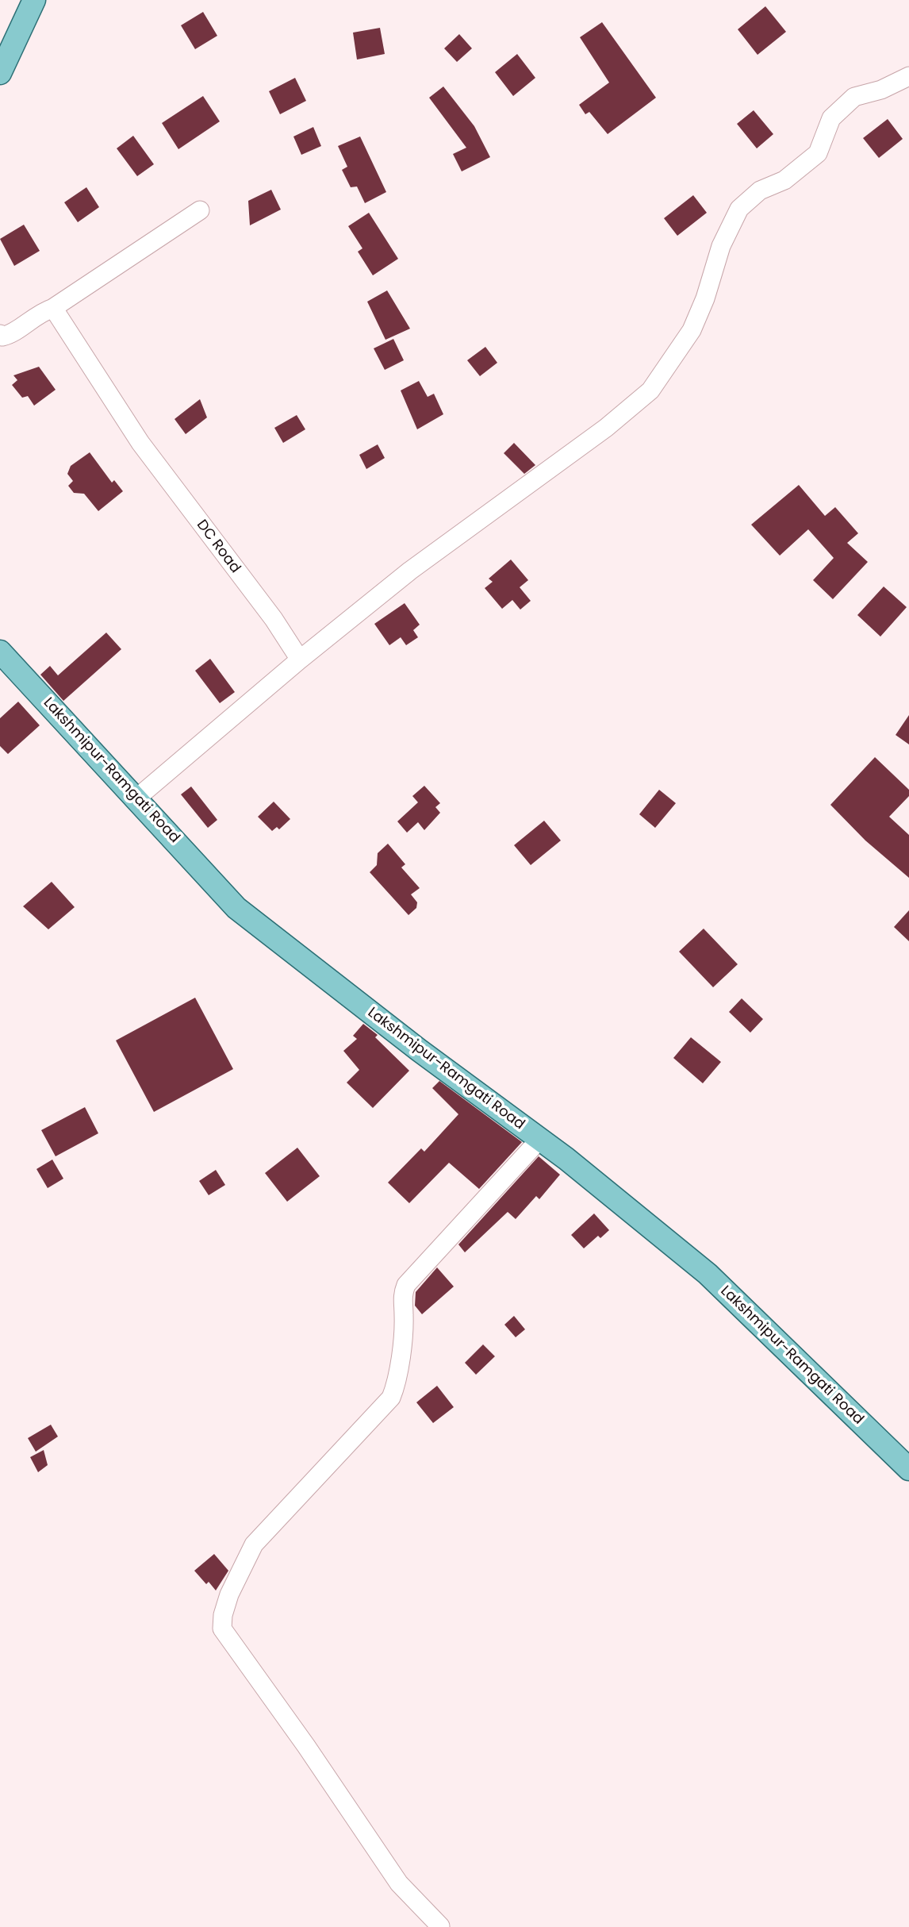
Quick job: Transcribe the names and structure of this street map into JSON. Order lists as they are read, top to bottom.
{
  "streets": {
    "main road": ["Lakshmipur-Ramgati Road"],
    "street": ["DC Road"]
  }
}
